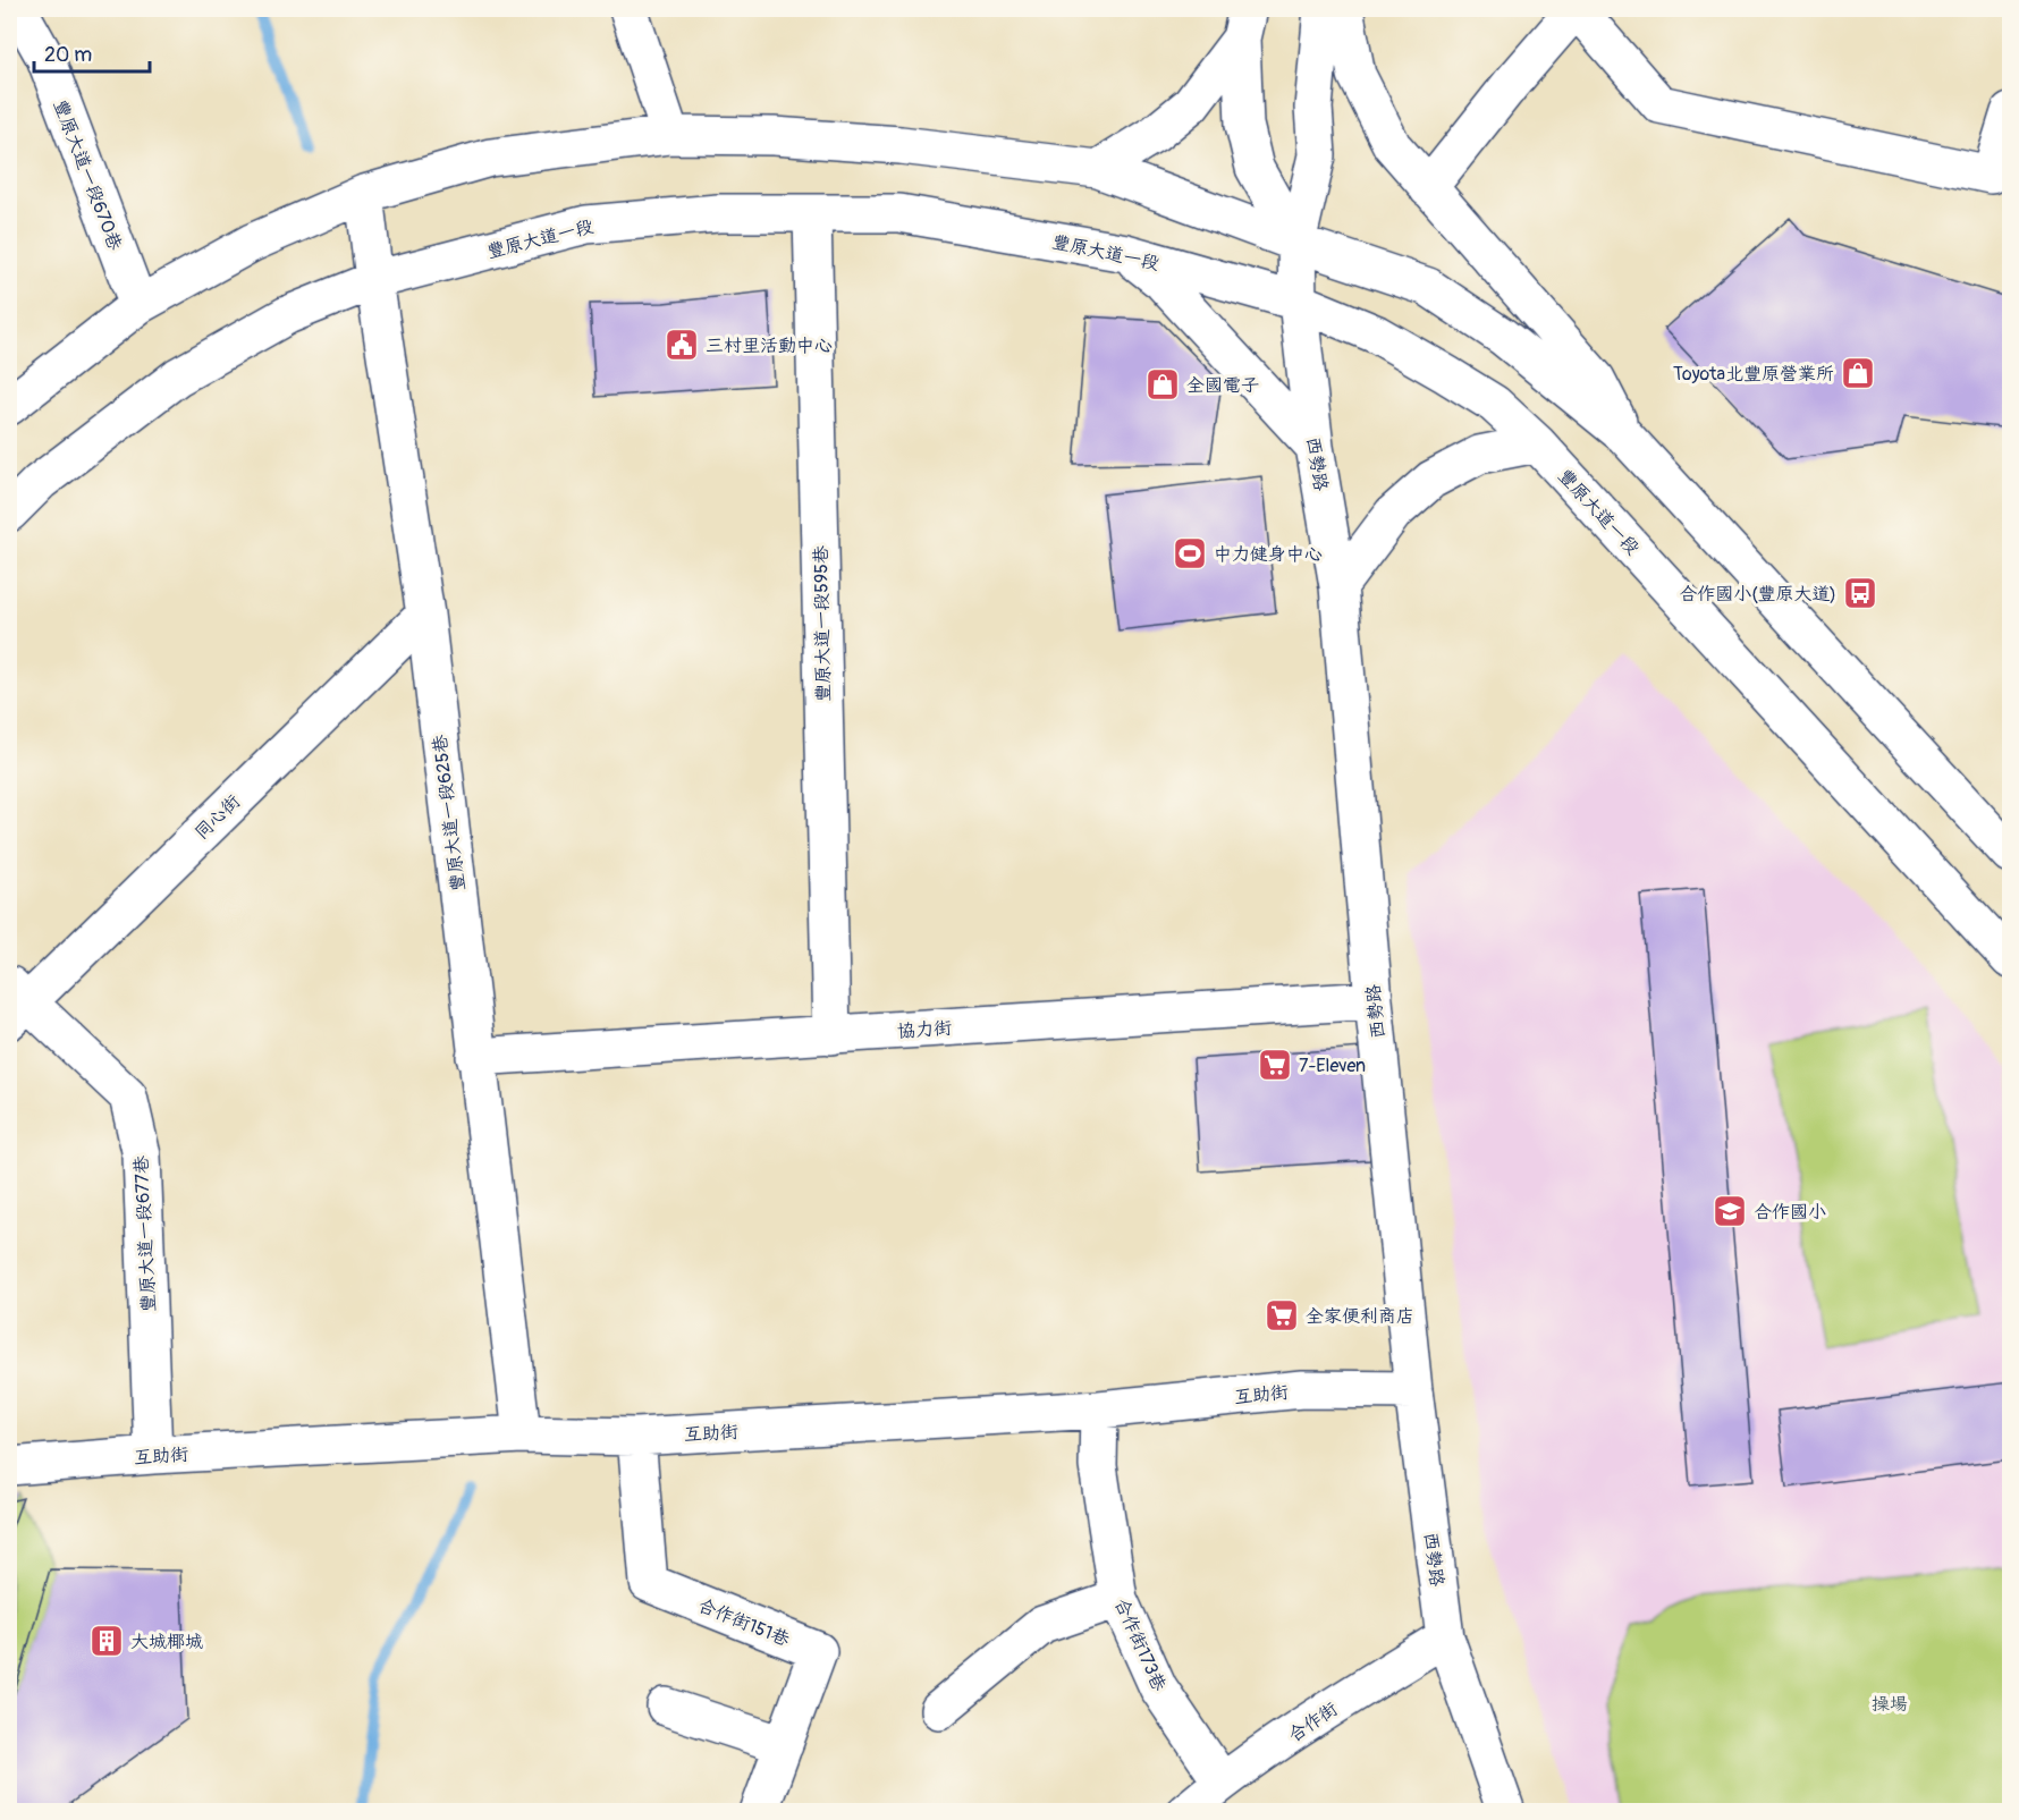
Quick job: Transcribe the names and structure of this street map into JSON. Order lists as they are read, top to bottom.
{
  "streets": {
    "street": [
      "豐原大道一段670巷",
      "豐原大道一段",
      "西勢路",
      "豐原大道一段595巷",
      "豐原大道一段625巷",
      "同心街",
      "協力街",
      "豐原大道一段677巷",
      "互助街",
      "合作街151巷",
      "合作街173巷",
      "合作街"
    ]
  },
  "crossings": [
    ["豐原大道一段", "西勢路"],
    ["豐原大道一段", "豐原大道一段595巷"],
    ["豐原大道一段", "豐原大道一段625巷"],
    ["西勢路", "協力街"],
    ["西勢路", "互助街"],
    ["西勢路", "合作街"],
    ["豐原大道一段595巷", "協力街"],
    ["豐原大道一段625巷", "同心街"],
    ["豐原大道一段625巷", "協力街"],
    ["豐原大道一段625巷", "互助街"],
    ["同心街", "豐原大道一段677巷"],
    ["豐原大道一段677巷", "互助街"],
    ["互助街", "合作街151巷"],
    ["互助街", "合作街173巷"],
    ["合作街173巷", "合作街"]
  ],
  "parks": ["操場"],
  "places": {
    "public building": ["三村里活動中心"],
    "shop": ["Toyota北豐原營業所", "全國電子"],
    "sports": ["中力健身中心"],
    "bus stop": ["合作國小(豐原大道)"],
    "supermarket": ["7-Eleven", "全家便利商店"],
    "school or university": ["合作國小"],
    "building": ["大城椰城"]
  },
  "scale_bar": "20 m"
}
